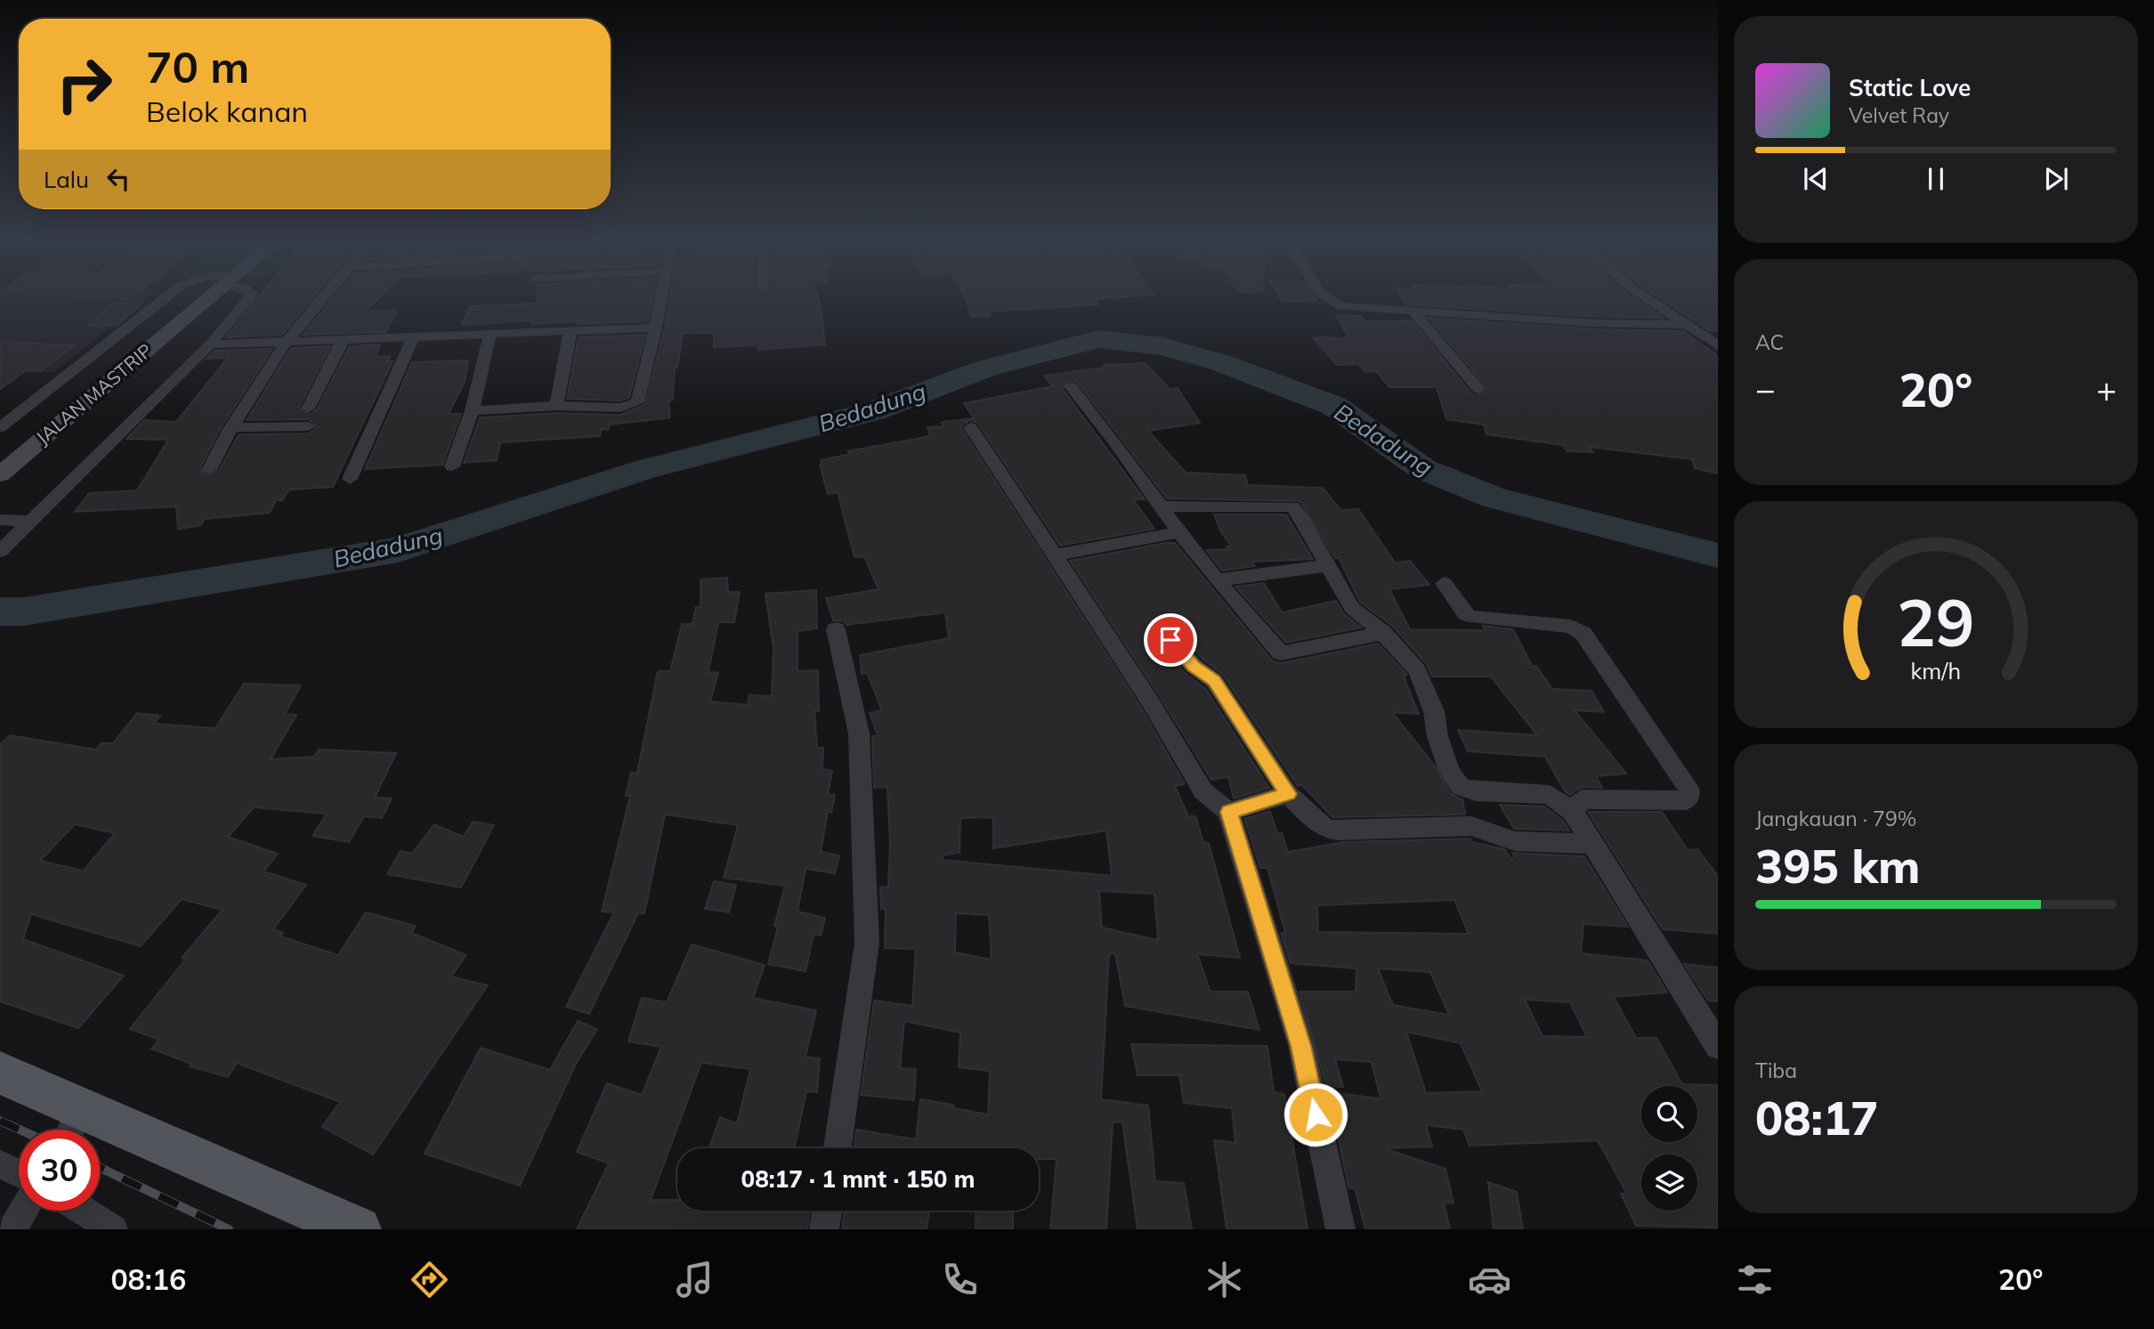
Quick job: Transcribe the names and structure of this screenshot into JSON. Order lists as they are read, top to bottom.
{
  "streets": {
    "main road": ["JALAN MASTRIP"]
  },
  "water": ["Bedadung"],
  "page": {
    "turn": ["70 m", "Belok kanan"],
    "song": ["Static Love", "Velvet Ray"],
    "then": "Lalu",
    "tile": [
      "AC",
      ["Jangkauan · 79%", "395 km"],
      ["Tiba", "08:17"]
    ],
    "heat": ["−", "20°", "+"],
    "limit": "30",
    "trip": "08:17 · 1 mnt · 150 m",
    "tabs": ["08:16", "20°"],
    "gauge": ["29", "km/h"]
  }
}
